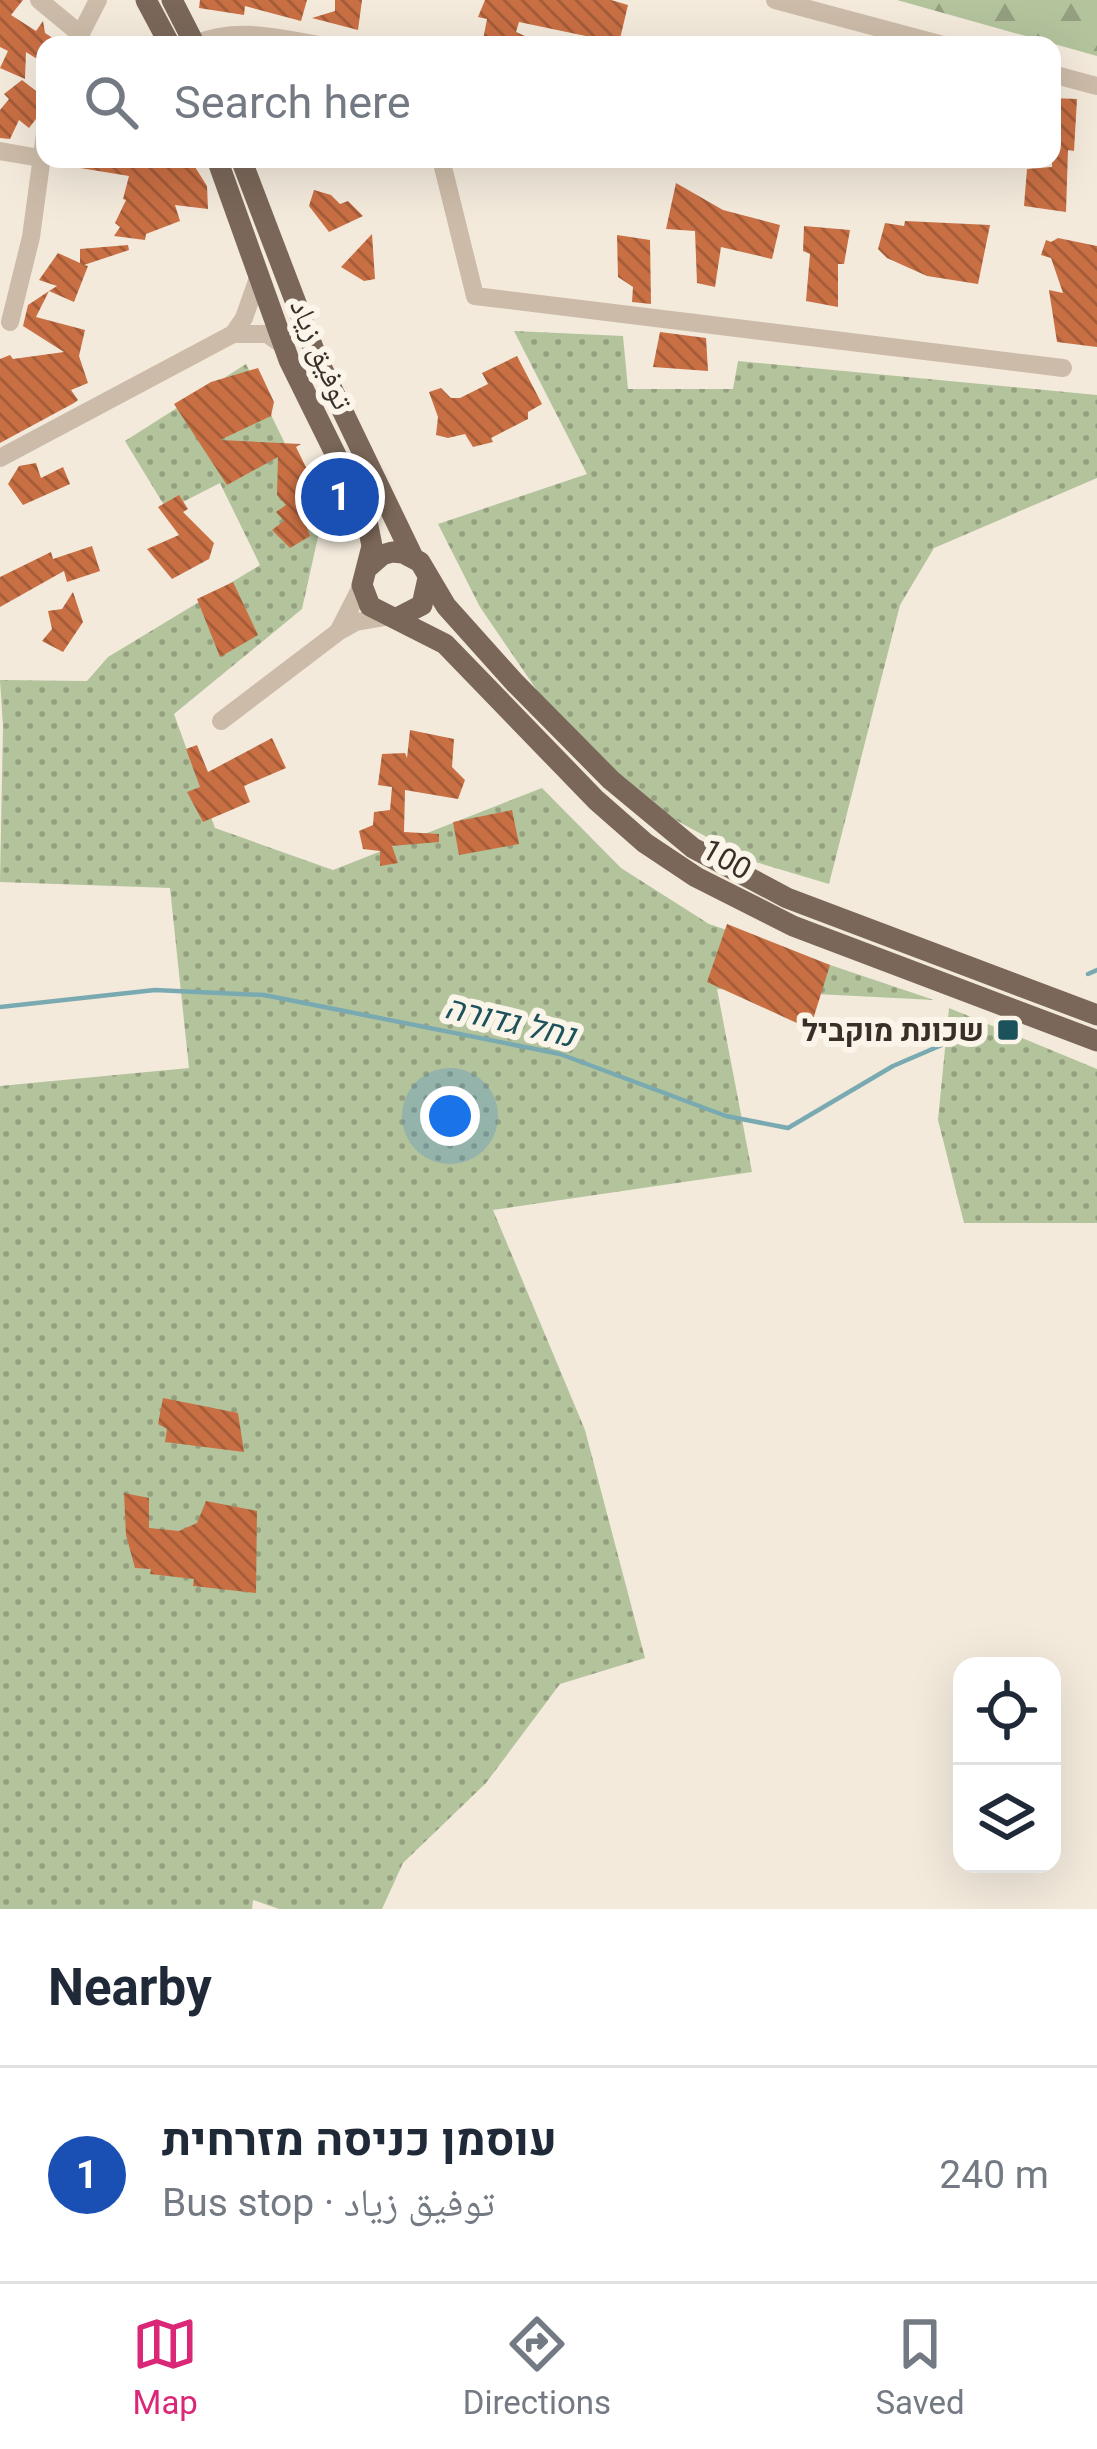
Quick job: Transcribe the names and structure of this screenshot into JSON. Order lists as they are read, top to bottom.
{
  "streets": {
    "main road": ["توفيق زياد", "100"]
  },
  "crossings": [
    ["توفيق زياد", "100"]
  ],
  "water": ["נחל גדורה"],
  "places": {
    "transit": ["שכונת מוקביל"]
  },
  "page": {
    "search": "Search here",
    "pins": "1",
    "heading": "Nearby",
    "list": [
      {
        "mark": "1",
        "name": "עוסמן כניסה מזרחית",
        "note": "Bus stop · توفيق زياد",
        "value": "240 m"
      }
    ],
    "nav": ["Map", "Directions", "Saved"]
  }
}
